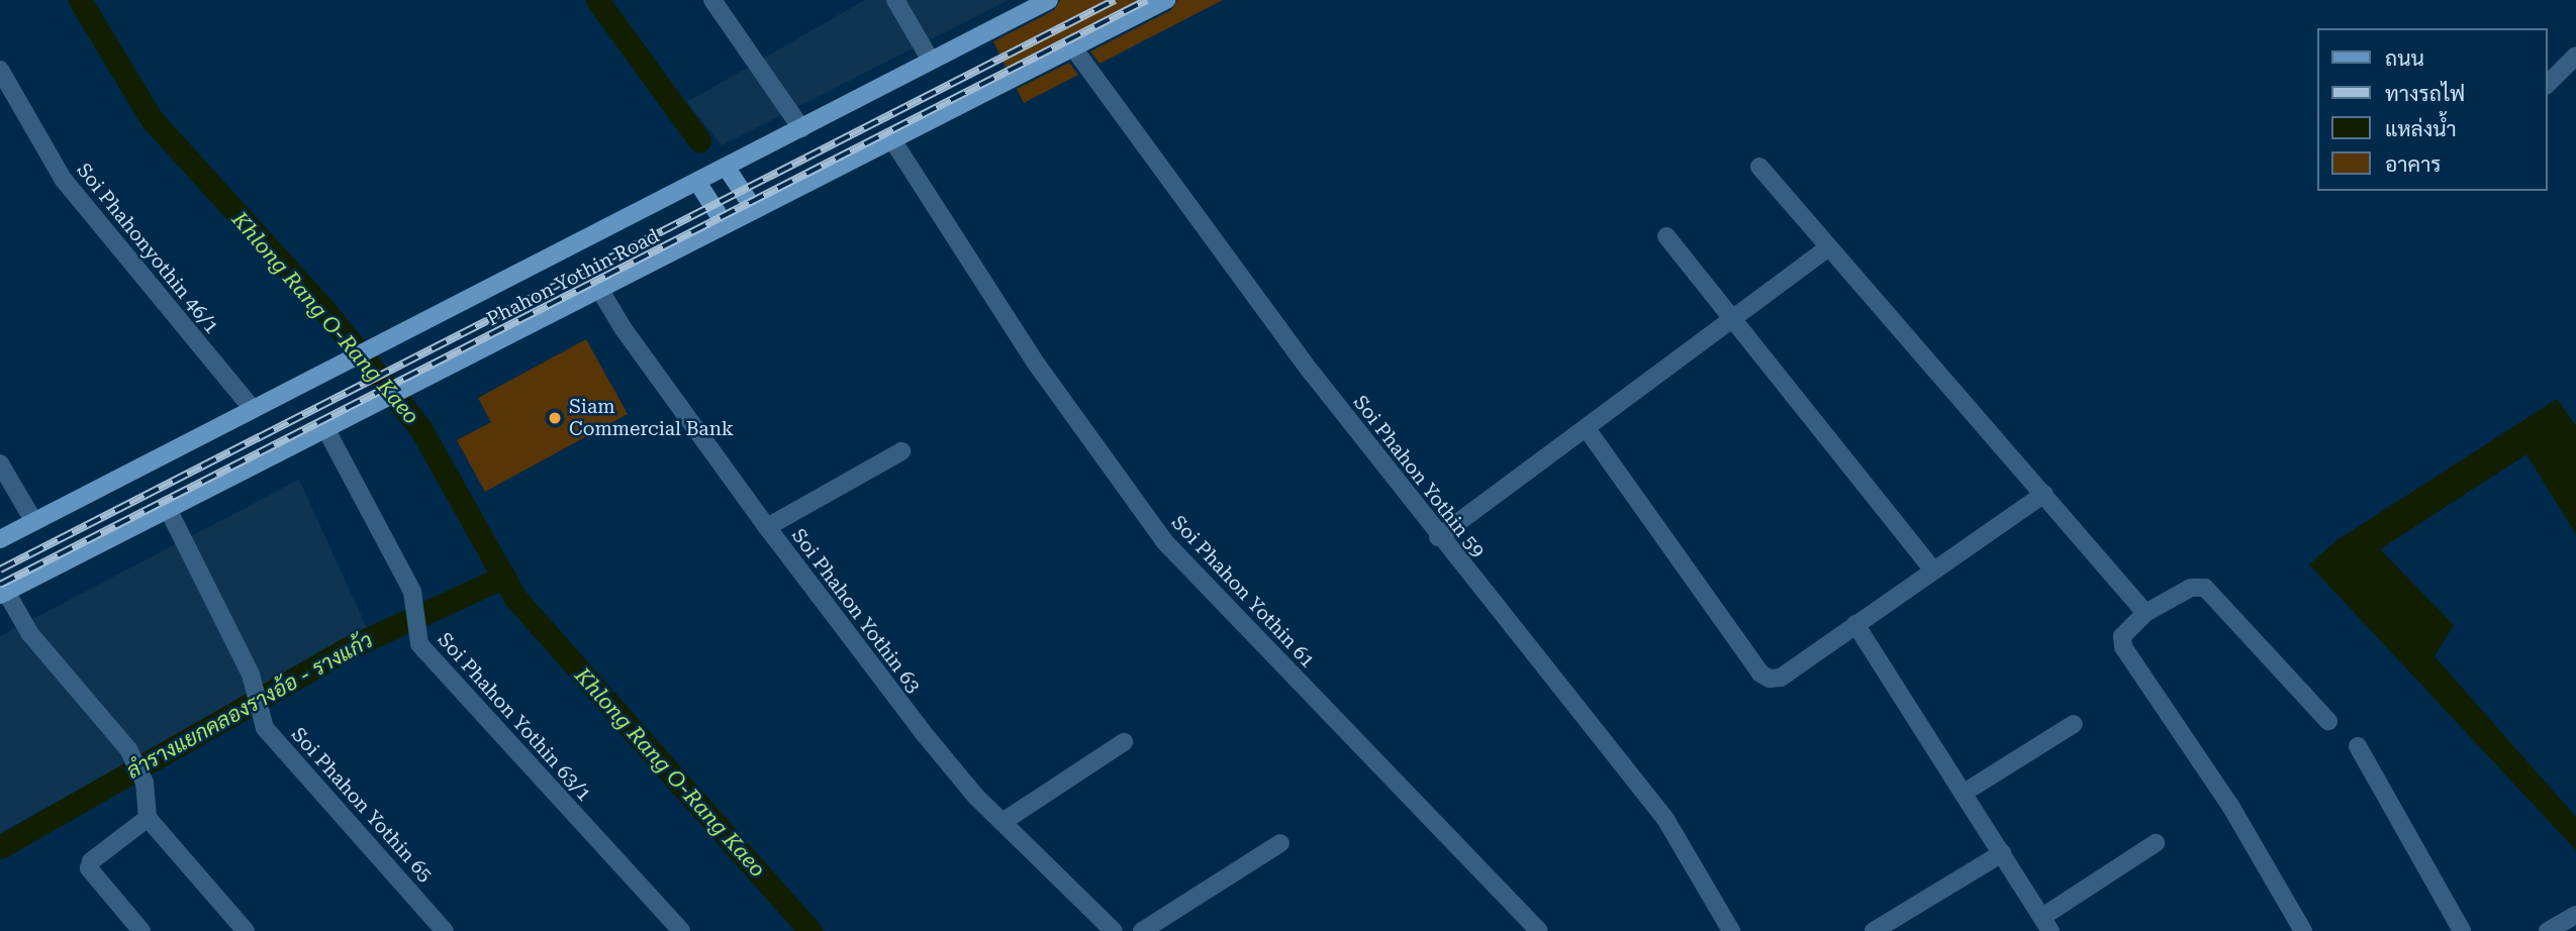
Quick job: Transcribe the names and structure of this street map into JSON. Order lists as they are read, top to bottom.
{
  "streets": {
    "main road": ["Phahon Yothin Road"],
    "street": [
      "Soi Phahonyothin 46/1",
      "Soi Phahon Yothin 59",
      "Soi Phahon Yothin 61",
      "Soi Phahon Yothin 63",
      "Soi Phahon Yothin 63/1",
      "Soi Phahon Yothin 65"
    ]
  },
  "crossings": [
    ["Soi Phahonyothin 46/1", "Phahon Yothin Road"],
    ["Phahon Yothin Road", "Soi Phahon Yothin 59"],
    ["Phahon Yothin Road", "Soi Phahon Yothin 61"],
    ["Phahon Yothin Road", "Soi Phahon Yothin 63"],
    ["Phahon Yothin Road", "Soi Phahon Yothin 63/1"],
    ["Phahon Yothin Road", "Soi Phahon Yothin 65"]
  ],
  "water": ["Khlong Rang O-Rang Kaeo", "ลำรางแยกคลองรางอ้อ - รางแก้ว"],
  "places": ["Siam Commercial Bank"],
  "legend": [
    "ถนน",
    "ทางรถไฟ",
    "แหล่งน้ำ",
    "อาคาร"
  ]
}
